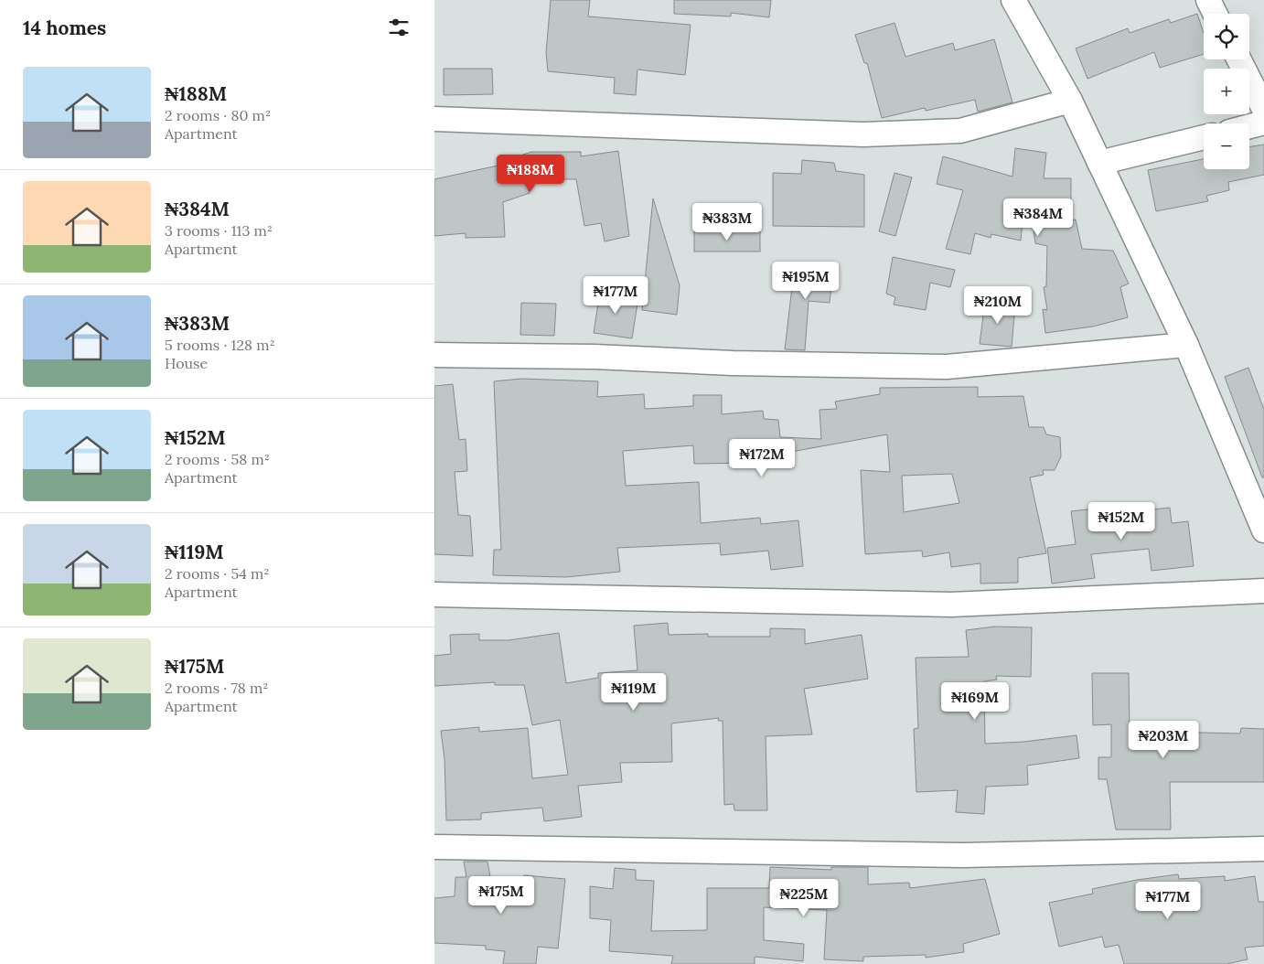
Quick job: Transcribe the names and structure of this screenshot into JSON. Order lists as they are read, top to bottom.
{
  "page": {
    "heading": "14 homes",
    "map_buttons": ["+", "−"],
    "list": [
      {
        "name": "₦188M",
        "note": "2 rooms · 80 m² · Apartment"
      },
      {
        "name": "₦384M",
        "note": "3 rooms · 113 m² · Apartment"
      },
      {
        "name": "₦383M",
        "note": "5 rooms · 128 m² · House"
      },
      {
        "name": "₦152M",
        "note": "2 rooms · 58 m² · Apartment"
      },
      {
        "name": "₦119M",
        "note": "2 rooms · 54 m² · Apartment"
      },
      {
        "name": "₦175M",
        "note": "2 rooms · 78 m² · Apartment"
      }
    ],
    "price": [
      "₦188M",
      "₦384M",
      "₦383M",
      "₦195M",
      "₦177M",
      "₦210M",
      "₦172M",
      "₦152M",
      "₦119M",
      "₦169M",
      "₦203M",
      "₦175M",
      "₦225M",
      "₦177M"
    ]
  }
}
